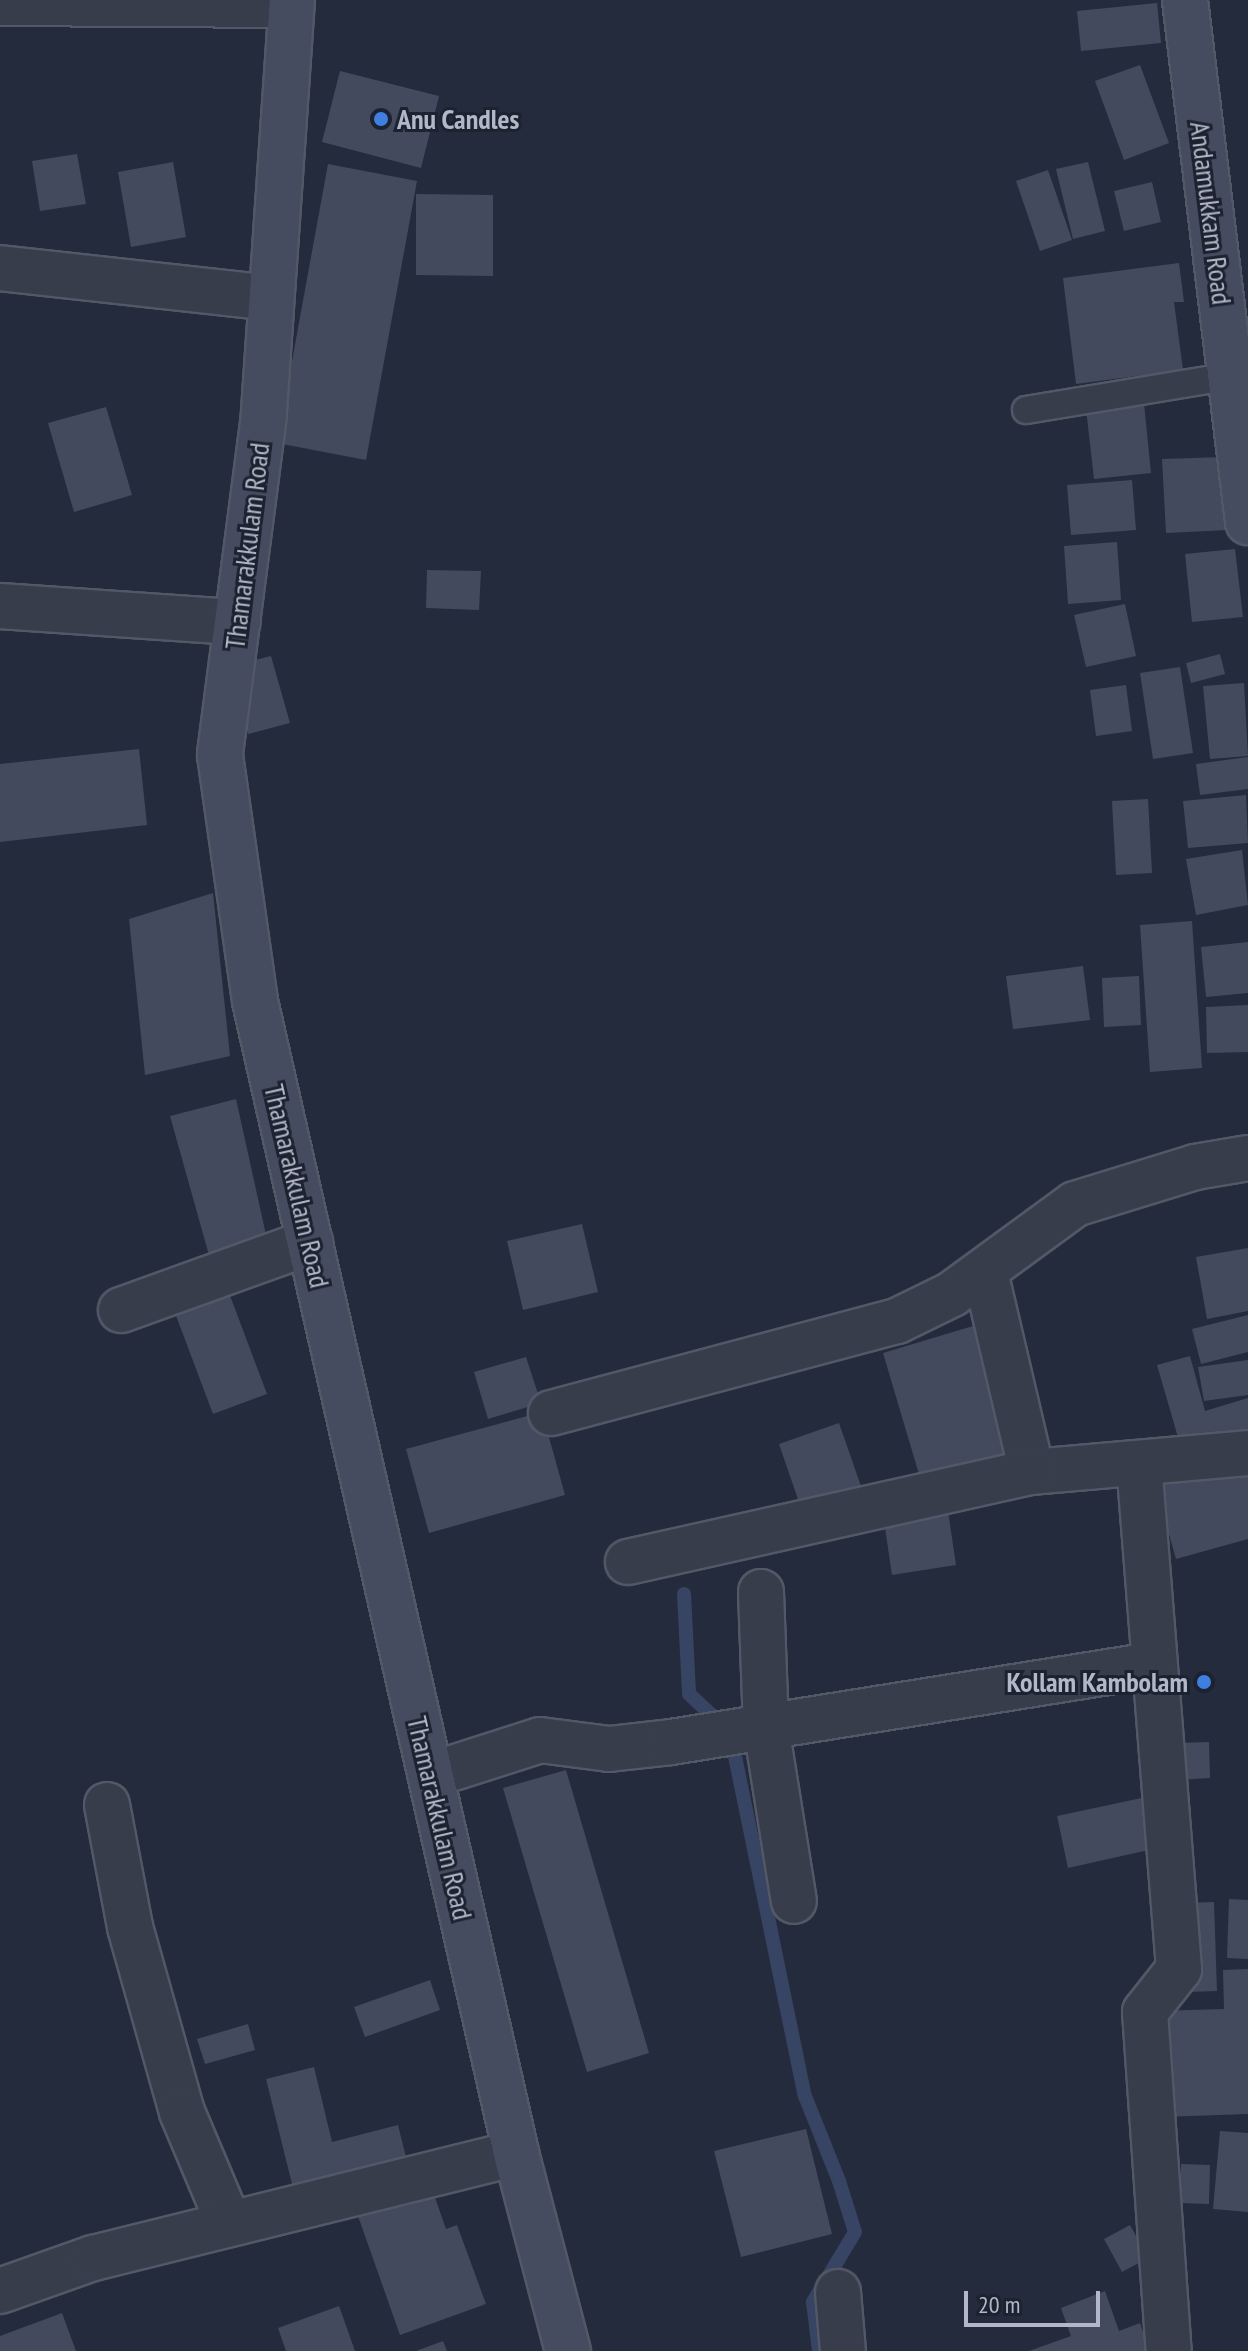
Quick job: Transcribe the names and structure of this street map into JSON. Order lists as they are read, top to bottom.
{
  "streets": {
    "main road": ["Andamukkam Road", "Thamarakkulam Road"]
  },
  "places": ["Anu Candles", "Kollam Kambolam"],
  "scale_bar": "20 m"
}
